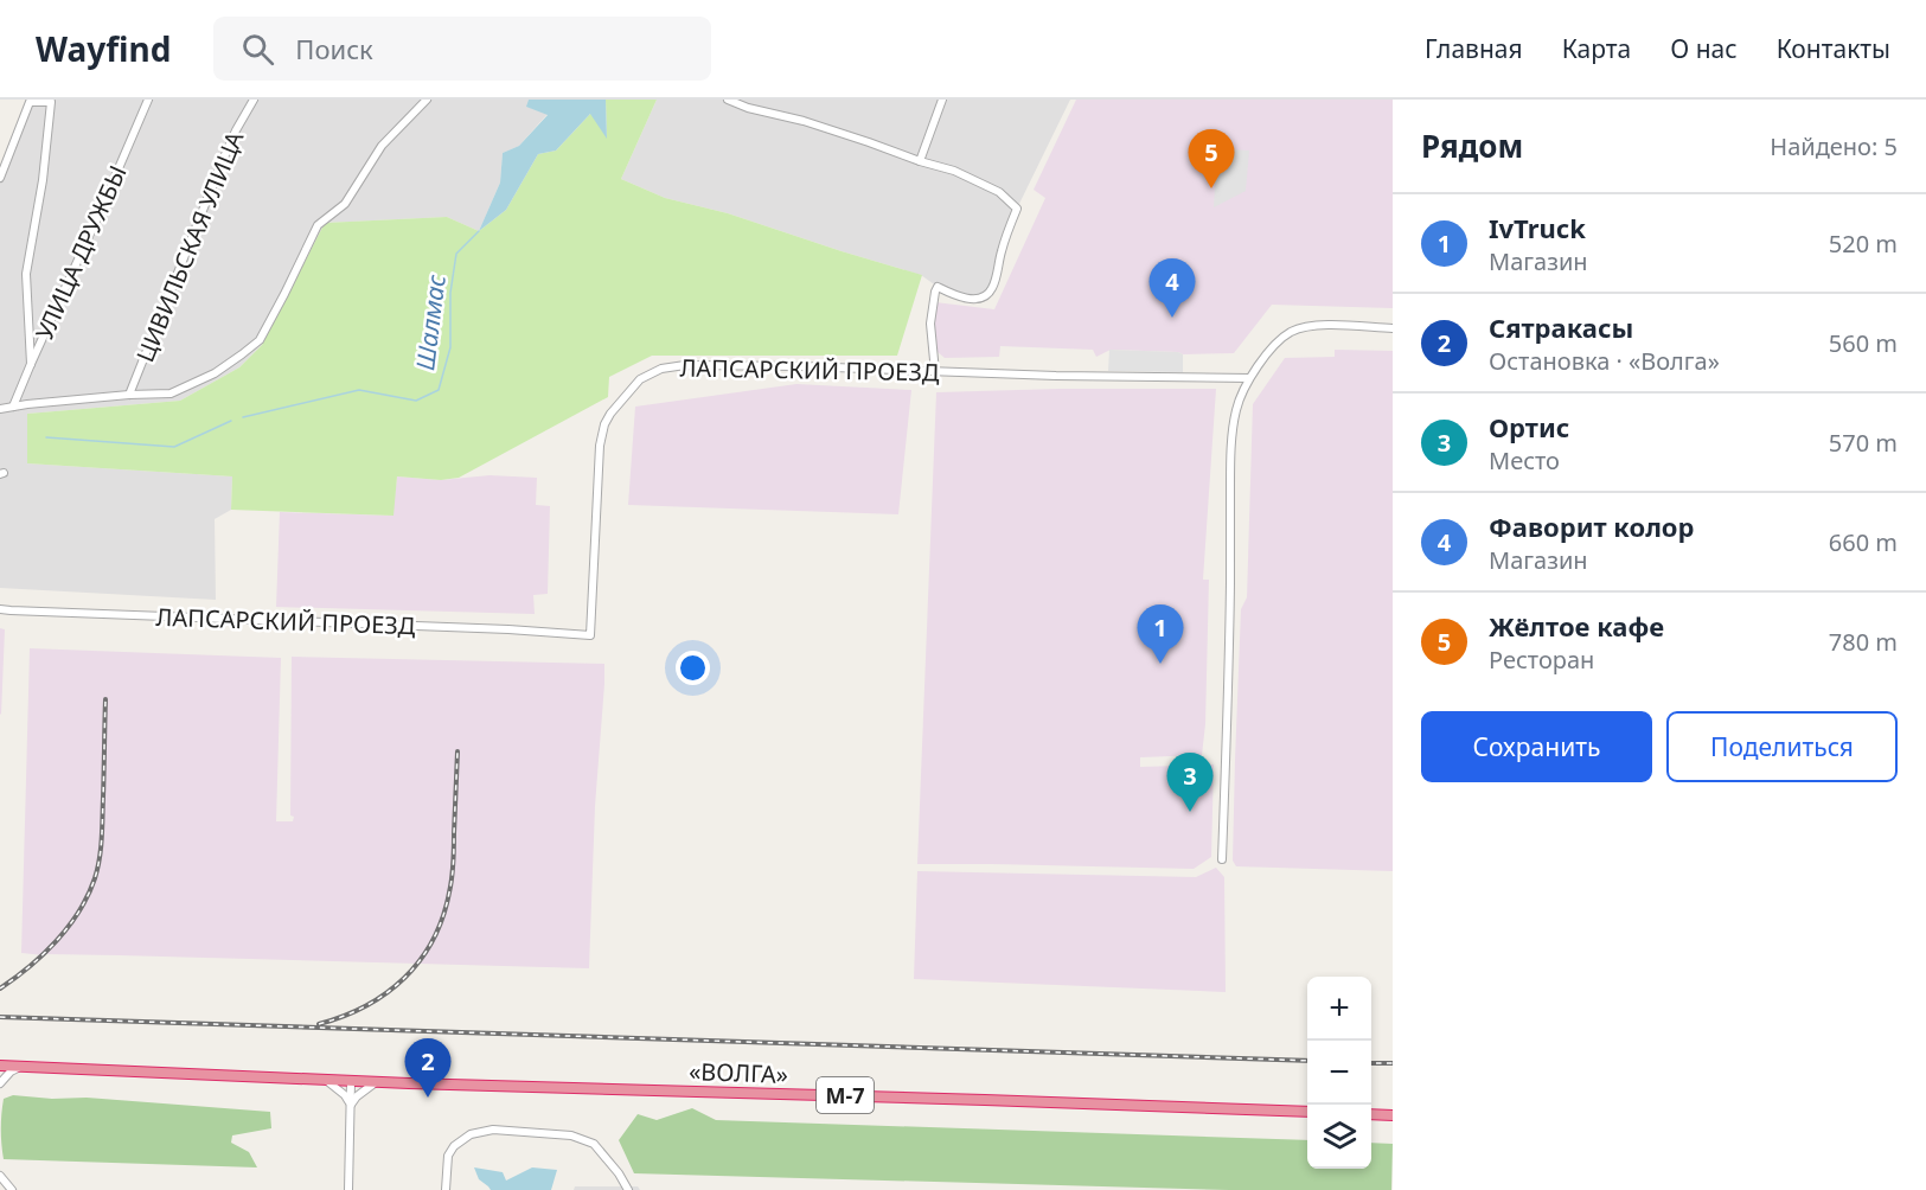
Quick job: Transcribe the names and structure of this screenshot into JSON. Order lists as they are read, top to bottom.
{
  "streets": {
    "highway": ["«ВОЛГА»", "М-7"],
    "street": ["ЦИВИЛЬСКАЯ УЛИЦА", "УЛИЦА ДРУЖБЫ", "ЛАПСАРСКИЙ ПРОЕЗД"]
  },
  "water": ["Шалмас"],
  "page": {
    "header": "Wayfind",
    "search": "Поиск",
    "nav": [
      "Главная",
      "Карта",
      "О нас",
      "Контакты"
    ],
    "heading": ["Рядом", "Найдено: 5"],
    "pins": [
      "5",
      "4",
      "1",
      "3",
      "2"
    ],
    "list": [
      {
        "mark": "1",
        "name": "IvTruck",
        "note": "Магазин",
        "value": "520 m"
      },
      {
        "mark": "2",
        "name": "Сятракасы",
        "note": "Остановка · «Волга»",
        "value": "560 m"
      },
      {
        "mark": "3",
        "name": "Ортис",
        "note": "Место",
        "value": "570 m"
      },
      {
        "mark": "4",
        "name": "Фаворит колор",
        "note": "Магазин",
        "value": "660 m"
      },
      {
        "mark": "5",
        "name": "Жёлтое кафе",
        "note": "Ресторан",
        "value": "780 m"
      }
    ],
    "buttons": ["Сохранить", "Поделиться"],
    "map_buttons": ["+", "−"]
  }
}
